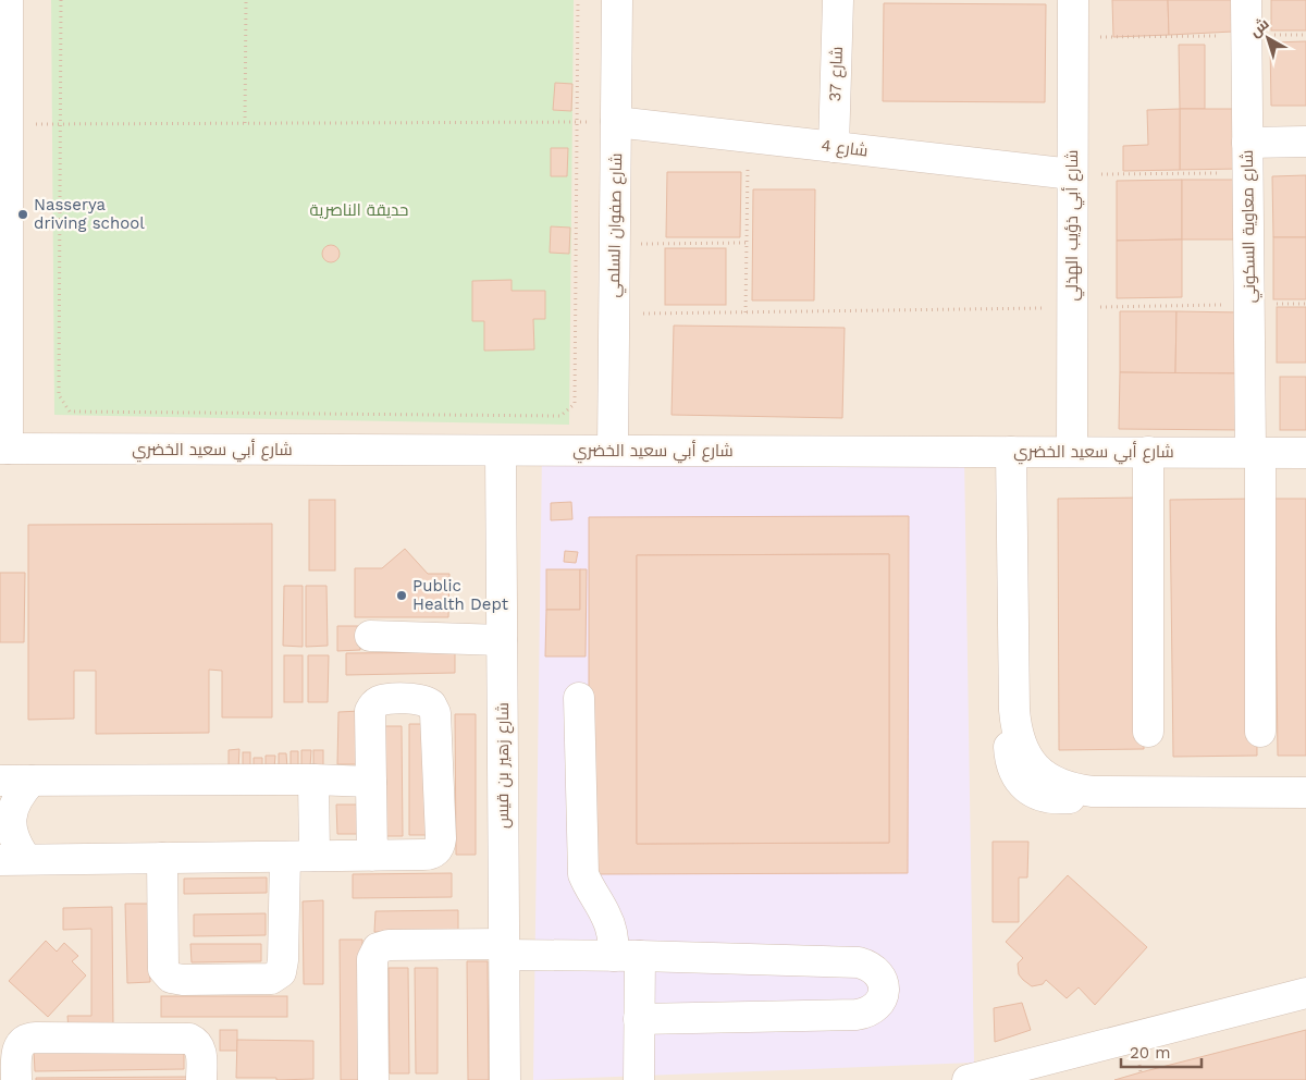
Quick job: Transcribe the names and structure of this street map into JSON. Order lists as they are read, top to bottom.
{
  "streets": {
    "street": [
      "شارع 37",
      "شارع 4",
      "شارع صفوان السلمي",
      "شارع أبي ذؤيب الهذلي",
      "شارع معاوية السكوني",
      "شارع أبي سعيد الخضري",
      "شارع زهير بن قيس"
    ]
  },
  "crossings": [
    ["شارع 37", "شارع 4"],
    ["شارع 4", "شارع صفوان السلمي"],
    ["شارع 4", "شارع أبي ذؤيب الهذلي"],
    ["شارع صفوان السلمي", "شارع أبي سعيد الخضري"],
    ["شارع أبي ذؤيب الهذلي", "شارع أبي سعيد الخضري"],
    ["شارع معاوية السكوني", "شارع أبي سعيد الخضري"],
    ["شارع أبي سعيد الخضري", "شارع زهير بن قيس"]
  ],
  "parks": ["حديقة الناصرية"],
  "places": ["Nasserya driving school", "Public Health Dept"],
  "scale_bar": "20 m",
  "north": "top left"
}
